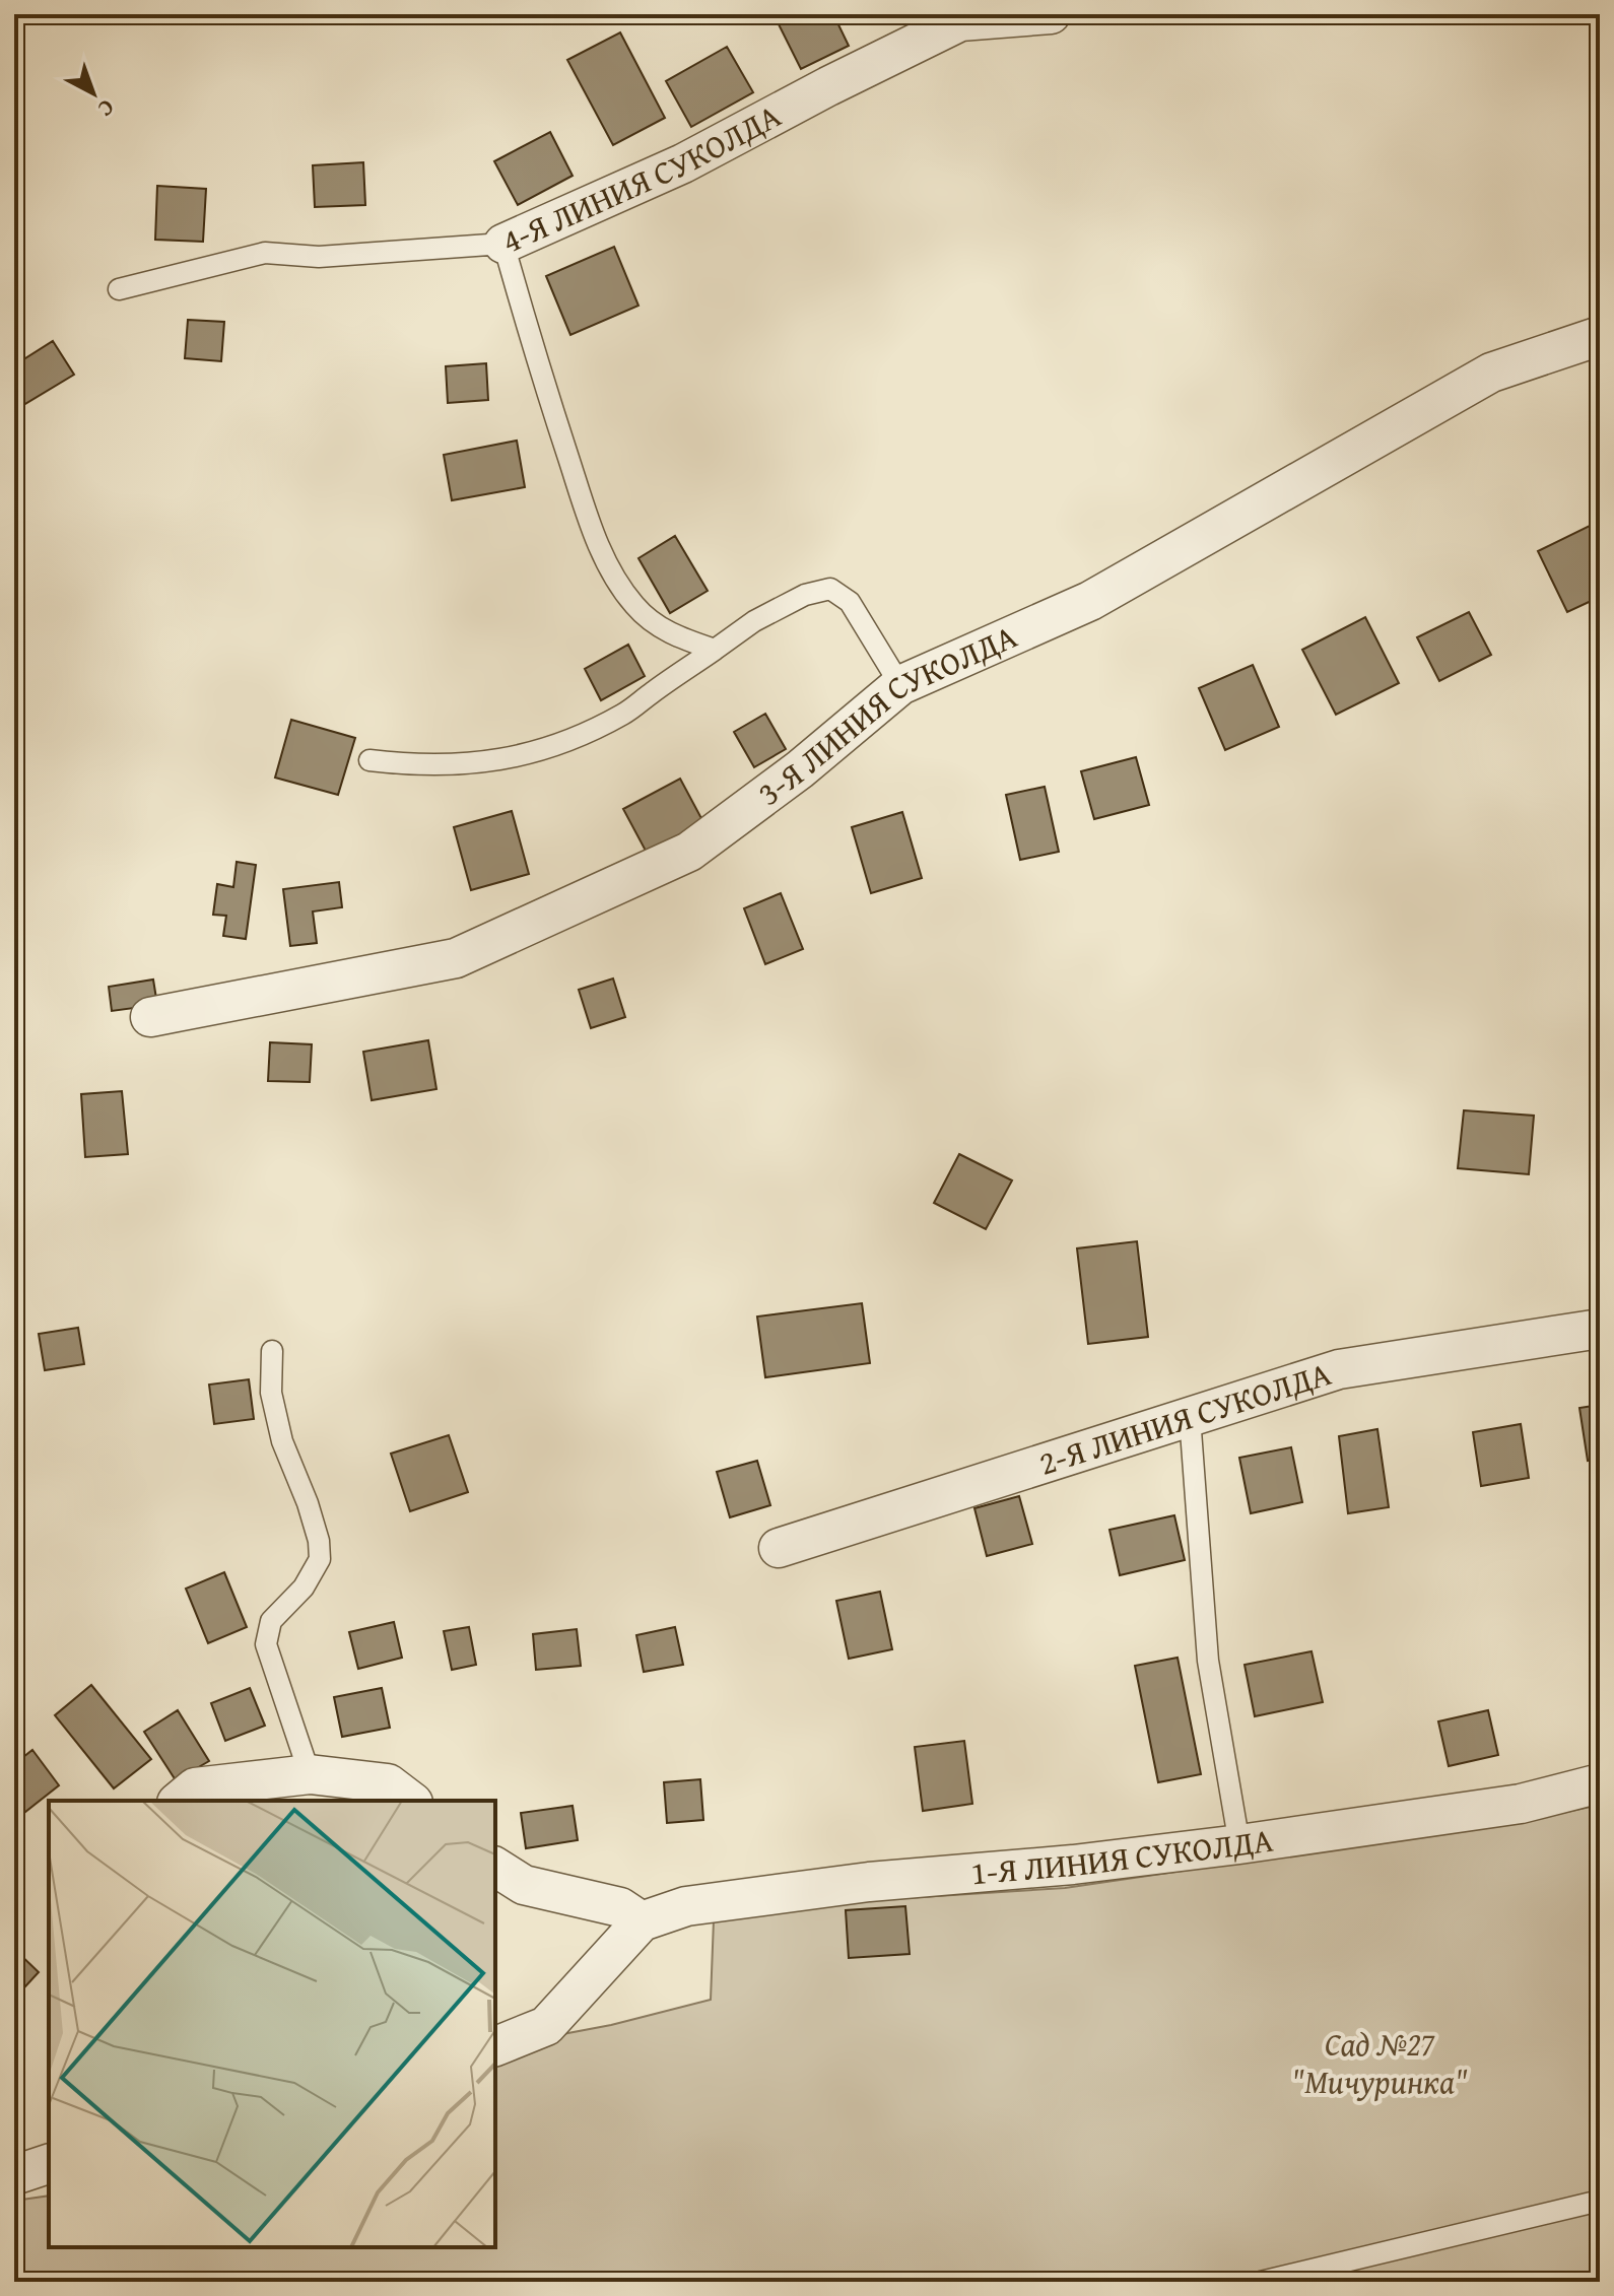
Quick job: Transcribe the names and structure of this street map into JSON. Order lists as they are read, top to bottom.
{
  "streets": {
    "street": [
      "4-Я ЛИНИЯ СУКОЛДА",
      "3-Я ЛИНИЯ СУКОЛДА",
      "2-Я ЛИНИЯ СУКОЛДА",
      "1-Я ЛИНИЯ СУКОЛДА"
    ]
  },
  "parks": ["Сад №27 \"Мичуринка\""],
  "north": "bottom right"
}
